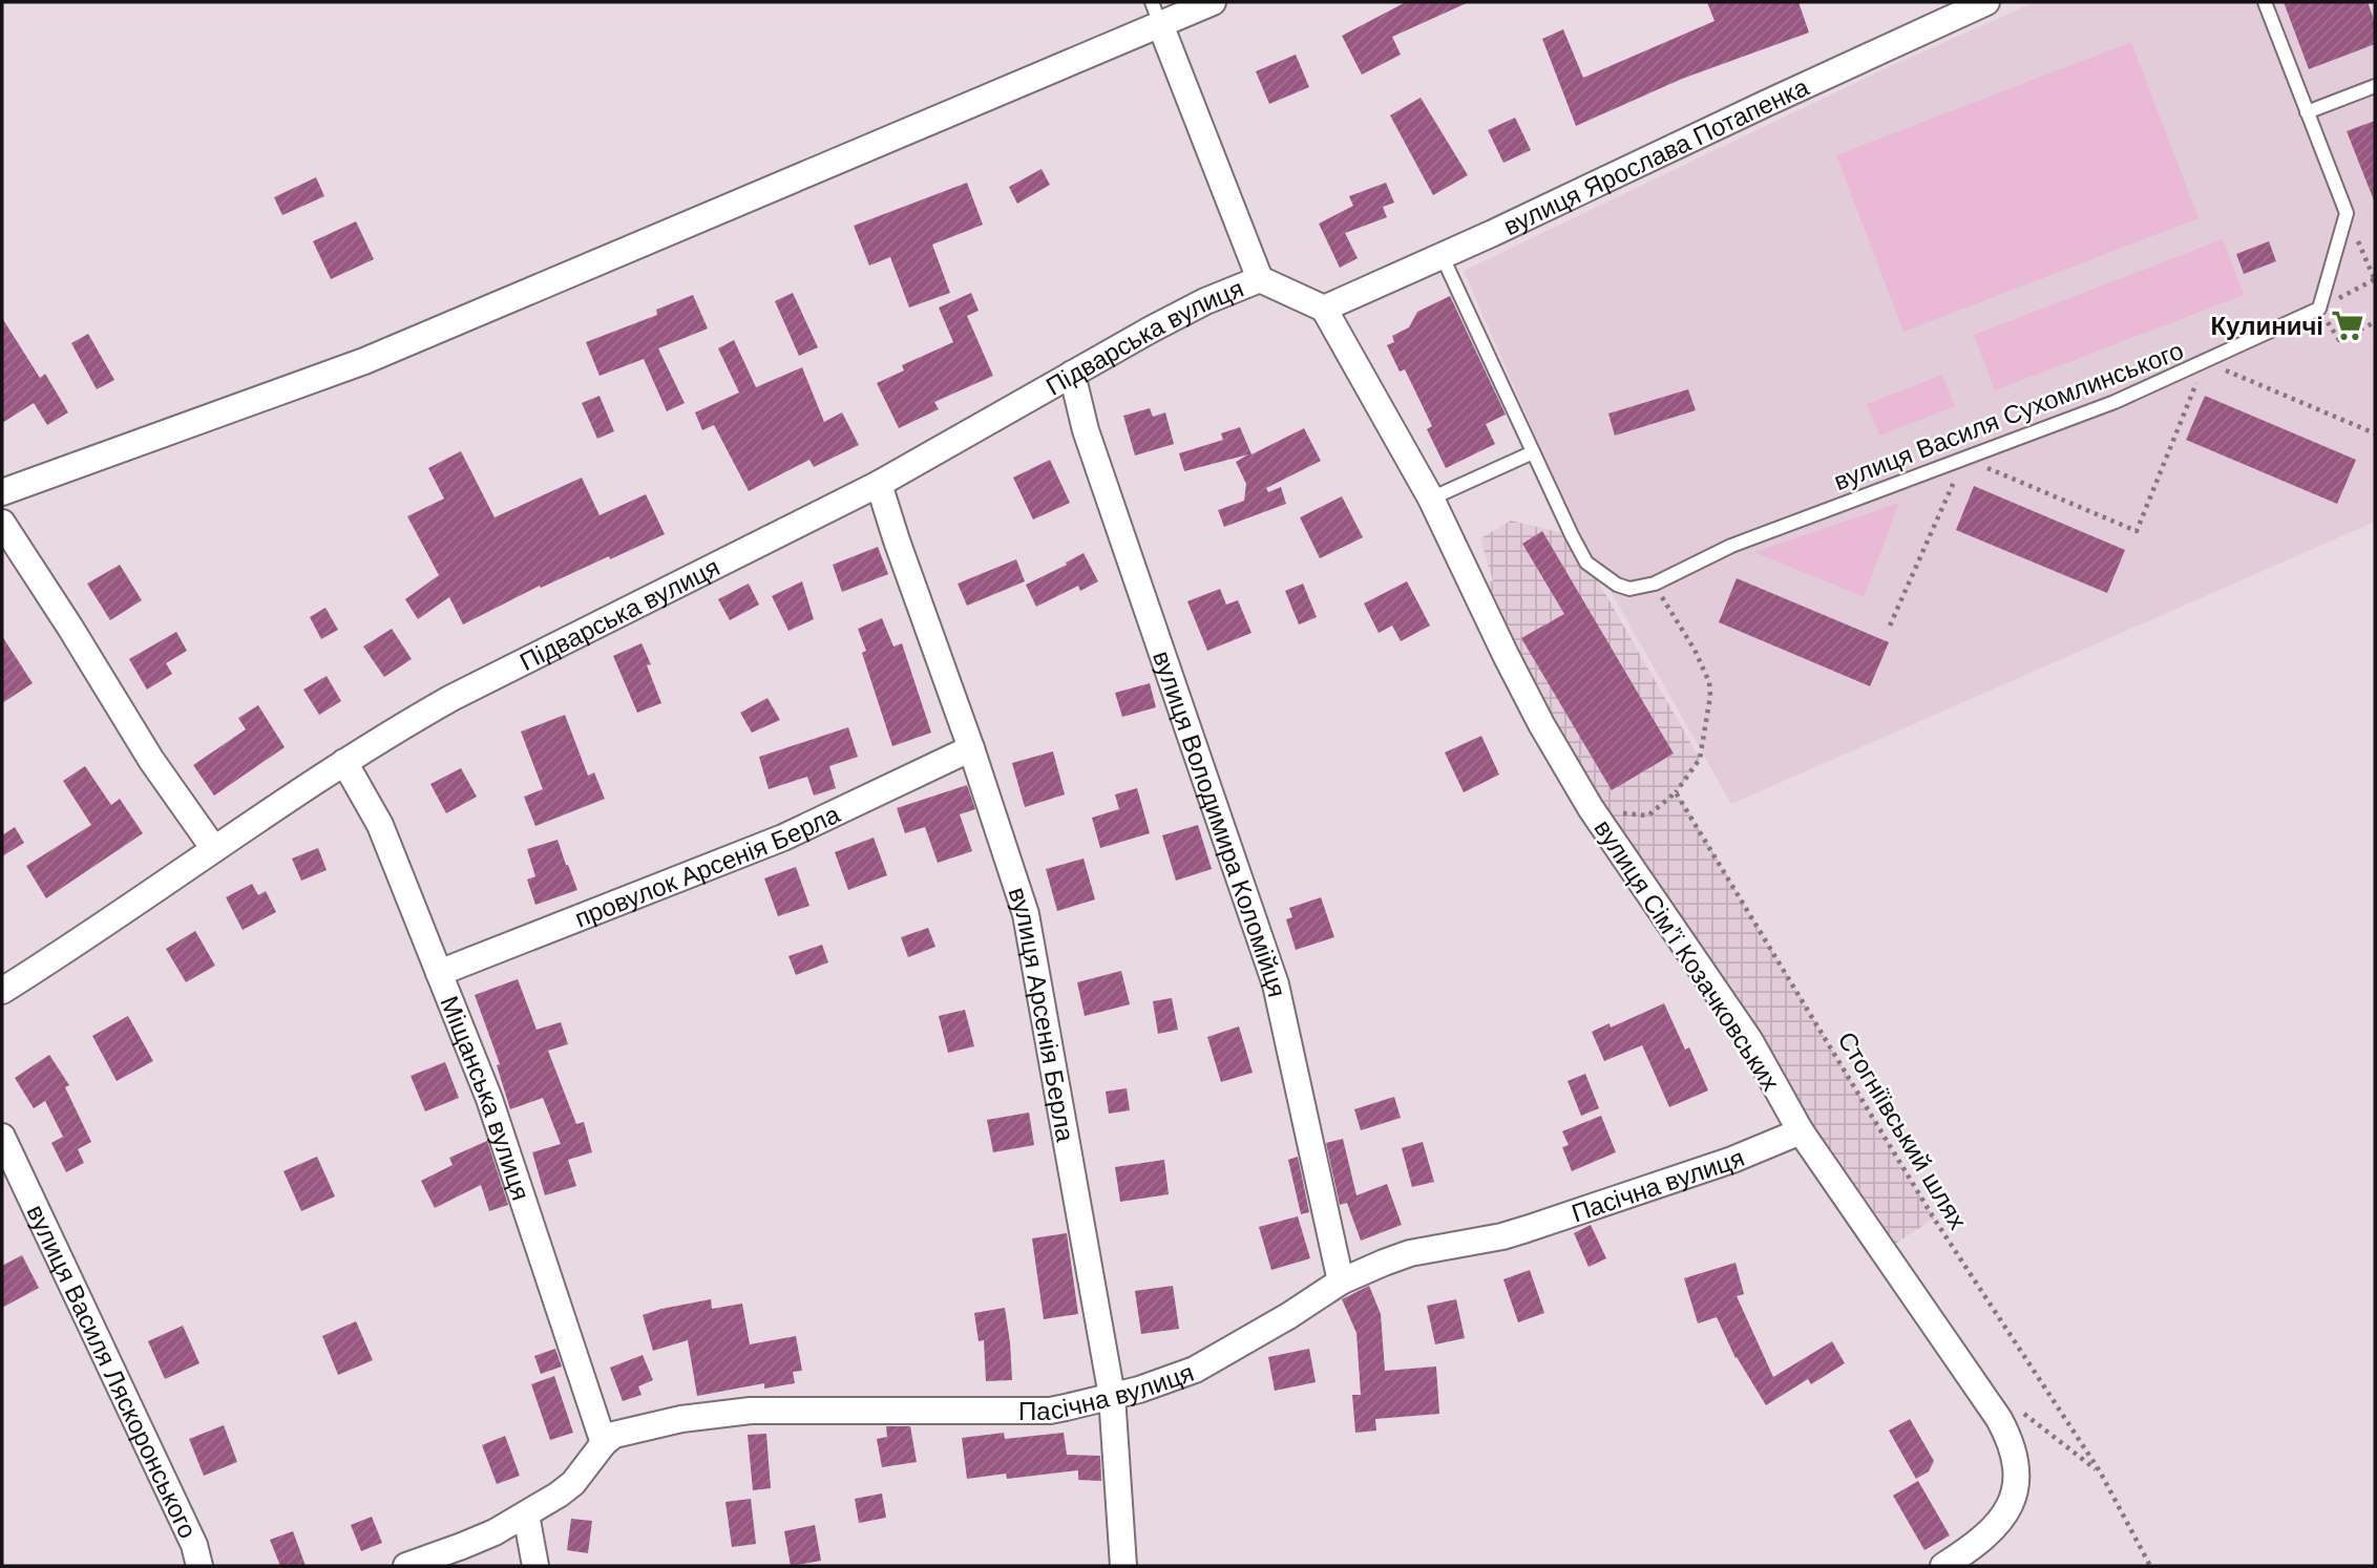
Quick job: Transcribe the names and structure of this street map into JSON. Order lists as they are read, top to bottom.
{
  "streets": {
    "street": [
      "вулиця Ярослава Потапенка",
      "Підварська вулиця",
      "вулиця Володимира Коломійця",
      "провулок Арсенія Берла",
      "вулиця Сімʼї Козачковських",
      "вулиця Арсенія Берла",
      "Міщанська вулиця",
      "Пасічна вулиця",
      "вулиця Василя Ляскоронського"
    ],
    "lane": ["вулиця Василя Сухомлинського"],
    "path": ["Стогніївський шлях"]
  },
  "crossings": [
    ["вулиця Ярослава Потапенка", "вулиця Сімʼї Козачковських"],
    ["Підварська вулиця", "вулиця Володимира Коломійця"],
    ["Підварська вулиця", "вулиця Арсенія Берла"],
    ["Підварська вулиця", "Міщанська вулиця"],
    ["вулиця Володимира Коломійця", "Пасічна вулиця"],
    ["провулок Арсенія Берла", "вулиця Арсенія Берла"],
    ["провулок Арсенія Берла", "Міщанська вулиця"],
    ["вулиця Сімʼї Козачковських", "Пасічна вулиця"],
    ["вулиця Арсенія Берла", "Пасічна вулиця"],
    ["Міщанська вулиця", "Пасічна вулиця"]
  ],
  "places": {
    "supermarket": ["Кулиничі"]
  }
}
